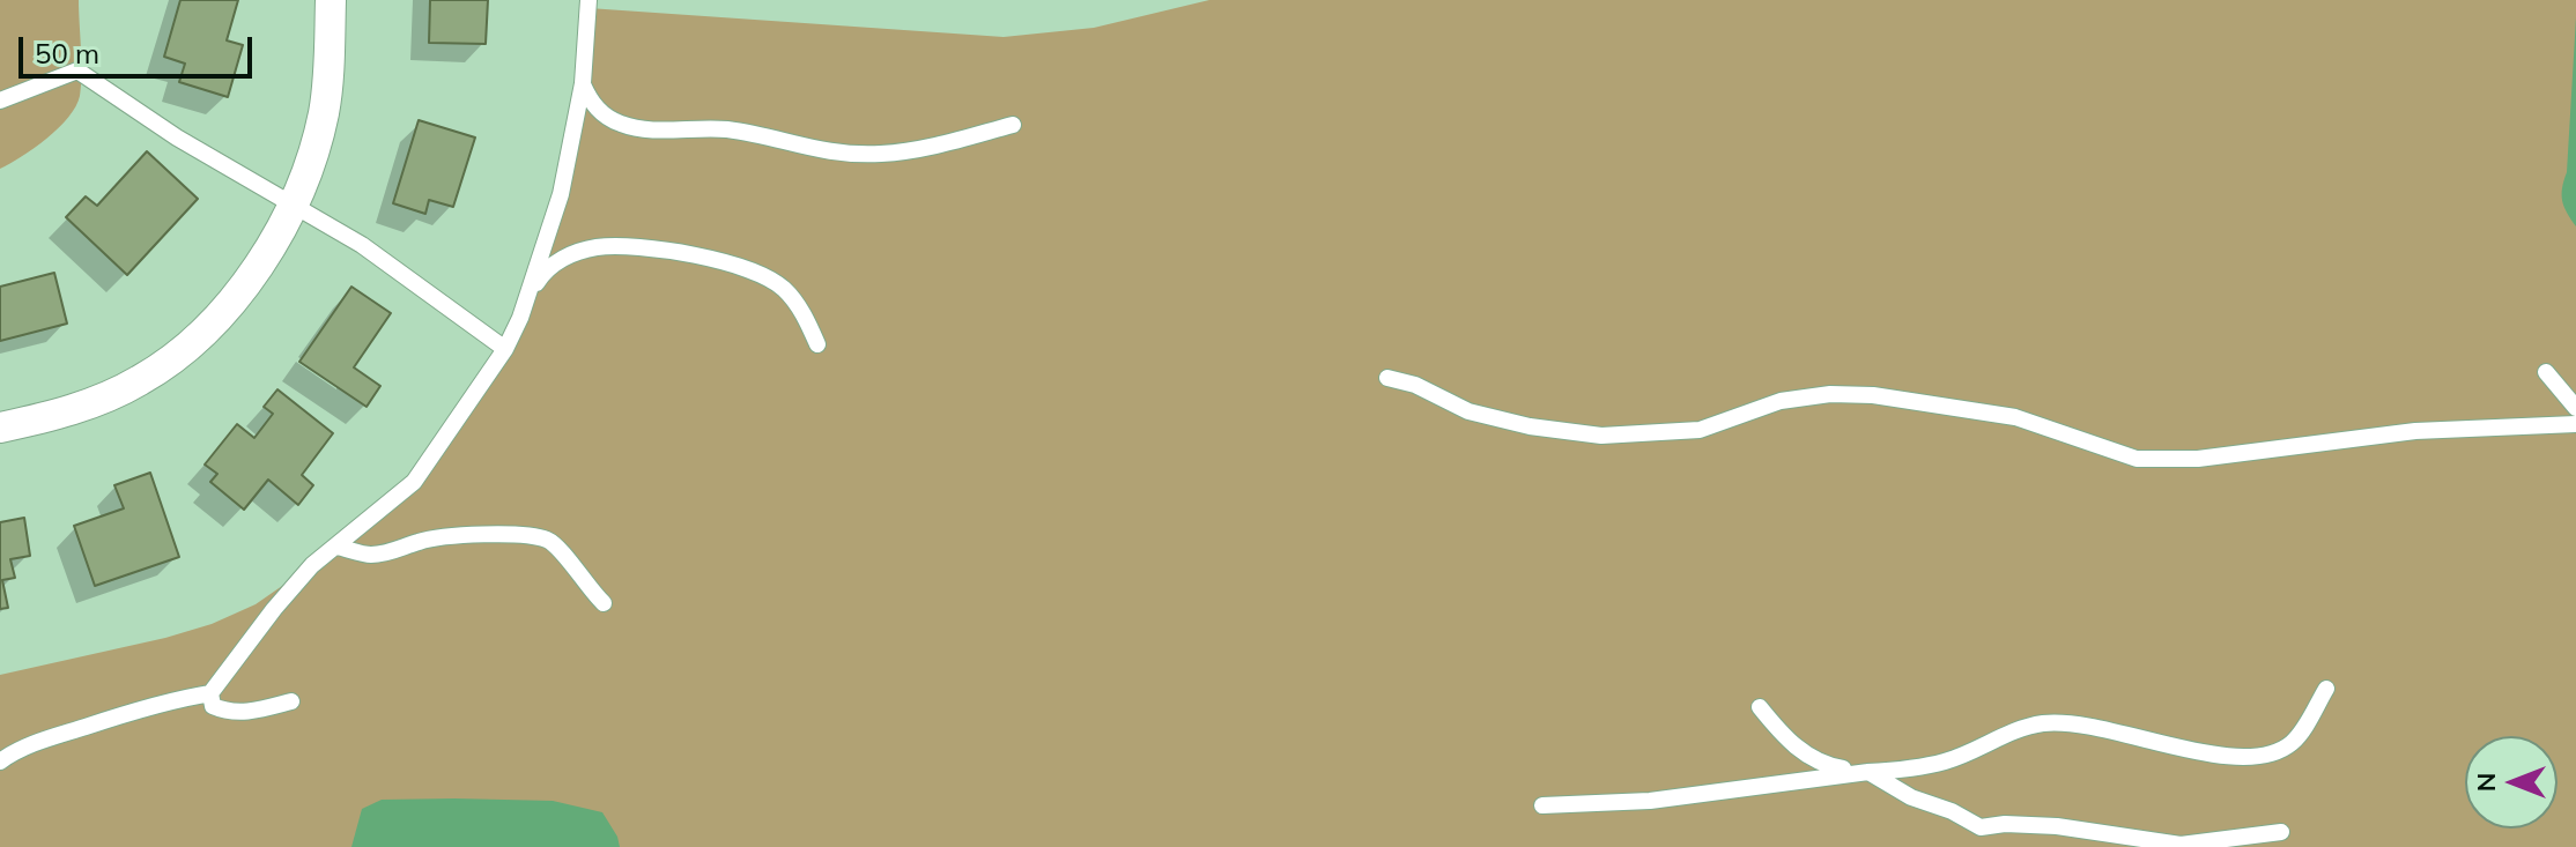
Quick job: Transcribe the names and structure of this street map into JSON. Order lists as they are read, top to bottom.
{
  "scale_bar": "50 m",
  "north": "left"
}
